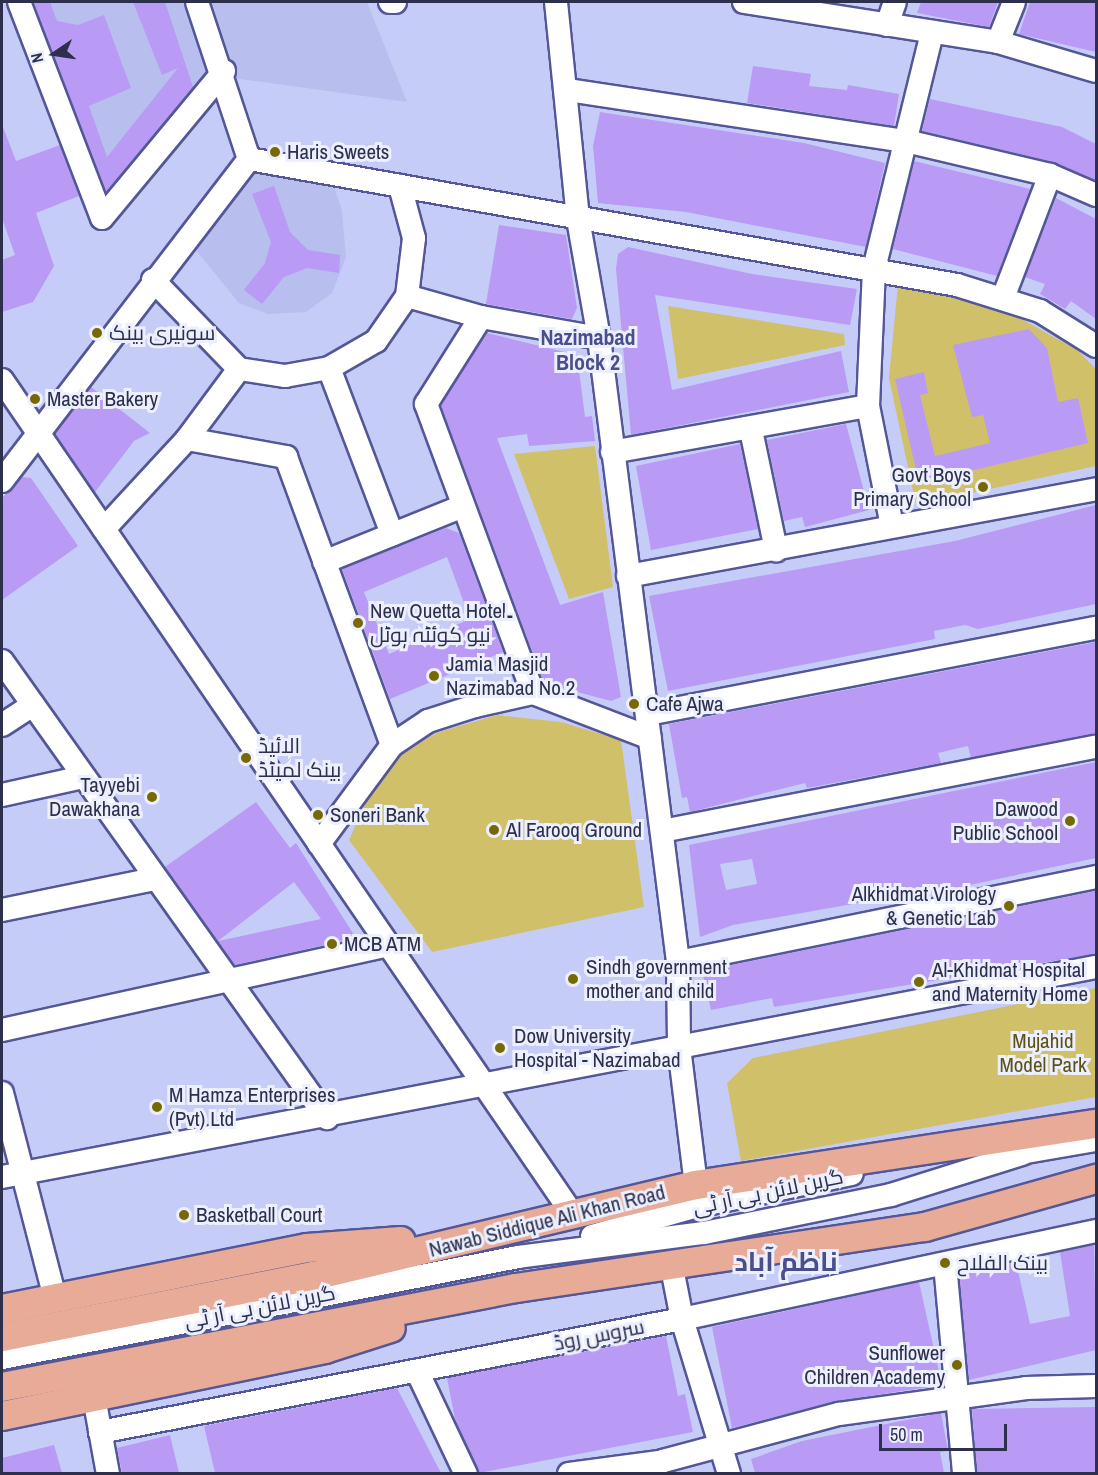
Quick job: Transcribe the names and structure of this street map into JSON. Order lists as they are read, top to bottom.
{
  "streets": {
    "main road": ["Nawab Siddique Ali Khan Road"],
    "street": ["گرین لائن بی آر ٹی", "سروس روڈ"]
  },
  "districts": ["Nazimabad Block 2", "ناظم آباد"],
  "parks": ["Mujahid Model Park"],
  "places": [
    "Haris Sweets",
    "سونیری بینک",
    "Master Bakery",
    "Govt Boys Primary School",
    "New Quetta Hotel۔ نیو کوئٹہ ہوٹل",
    "Jamia Masjid Nazimabad No.2",
    "Cafe Ajwa",
    "الائیڈ بینک لمیٹڈ",
    "Tayyebi Dawakhana",
    "Soneri Bank",
    "Dawood Public School",
    "Al Farooq Ground",
    "Alkhidmat Virology & Genetic Lab",
    "MCB ATM",
    "Sindh government mother and child",
    "Al-Khidmat Hospital and Maternity Home",
    "Dow University Hospital - Nazimabad",
    "M Hamza Enterprises (Pvt) Ltd",
    "Basketball Court",
    "بینک الفلاح",
    "Sunflower Children Academy"
  ],
  "scale_bar": "50 m",
  "north": "left"
}
